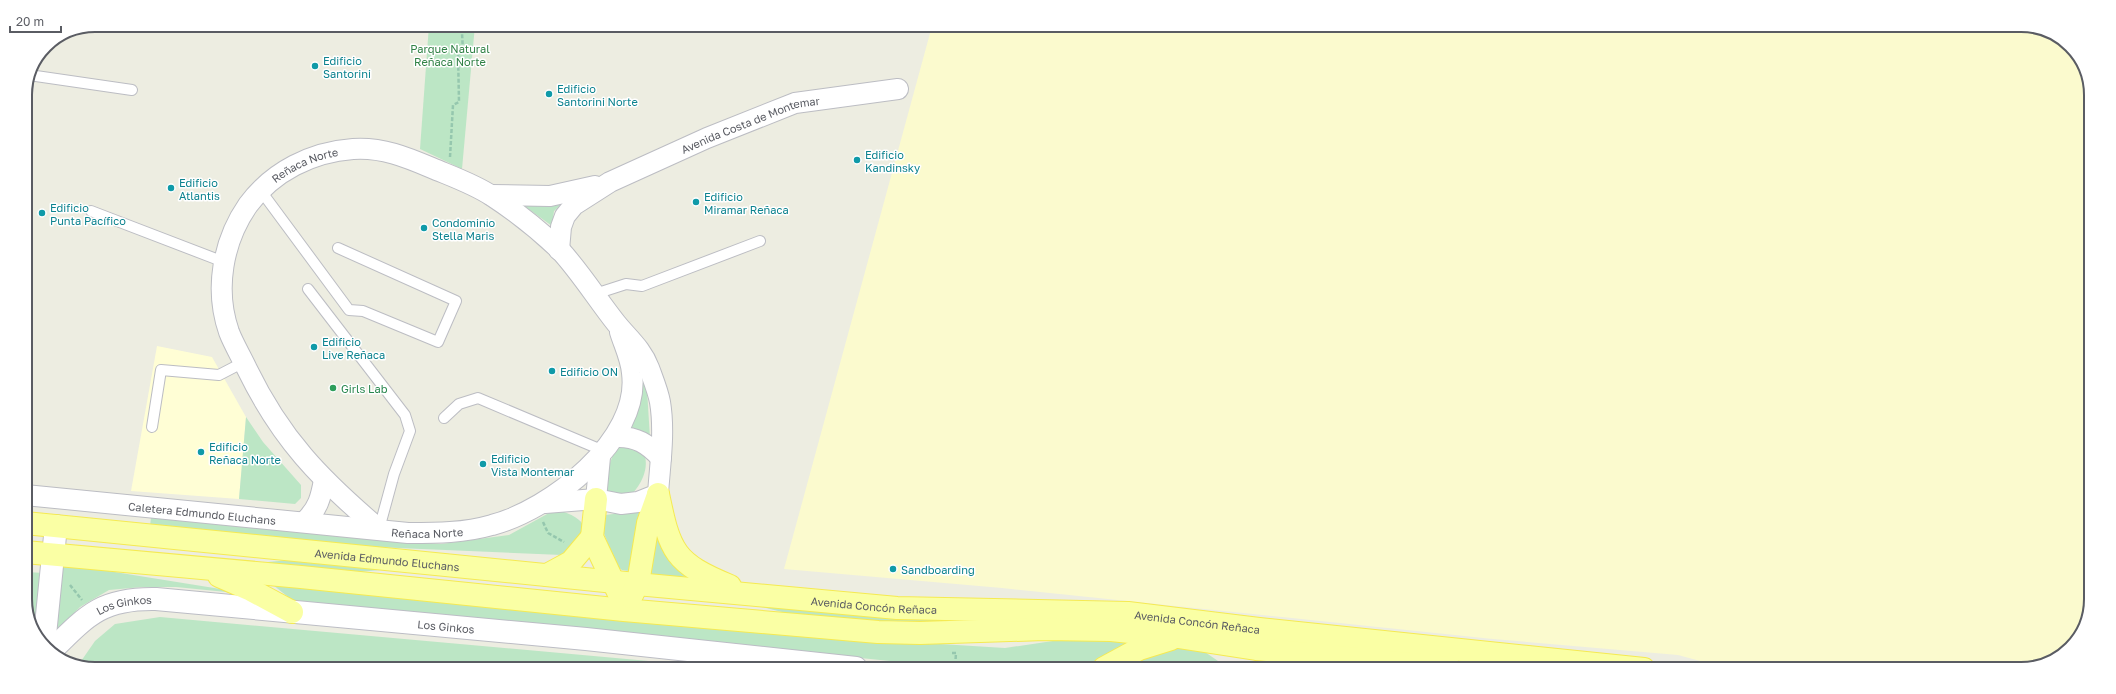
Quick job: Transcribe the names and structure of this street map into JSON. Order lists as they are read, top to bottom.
{
  "streets": {
    "main road": ["Avenida Edmundo Eluchans", "Avenida Concón Reñaca"],
    "street": [
      "Avenida Costa de Montemar",
      "Reñaca Norte",
      "Caletera Edmundo Eluchans",
      "Los Ginkos"
    ]
  },
  "crossings": [
    ["Avenida Costa de Montemar", "Reñaca Norte"],
    ["Reñaca Norte", "Caletera Edmundo Eluchans"],
    ["Avenida Edmundo Eluchans", "Avenida Concón Reñaca"]
  ],
  "parks": ["Parque Natural Reñaca Norte"],
  "places": [
    "Edificio Santorini",
    "Edificio Santorini Norte",
    "Edificio Kandinsky",
    "Edificio Atlantis",
    "Edificio Miramar Reñaca",
    "Edificio Punta Pacífico",
    "Condominio Stella Maris",
    "Edificio Live Reñaca",
    "Edificio ON",
    "Girls Lab",
    "Edificio Reñaca Norte",
    "Edificio Vista Montemar",
    "Sandboarding"
  ],
  "scale_bar": "20 m"
}
